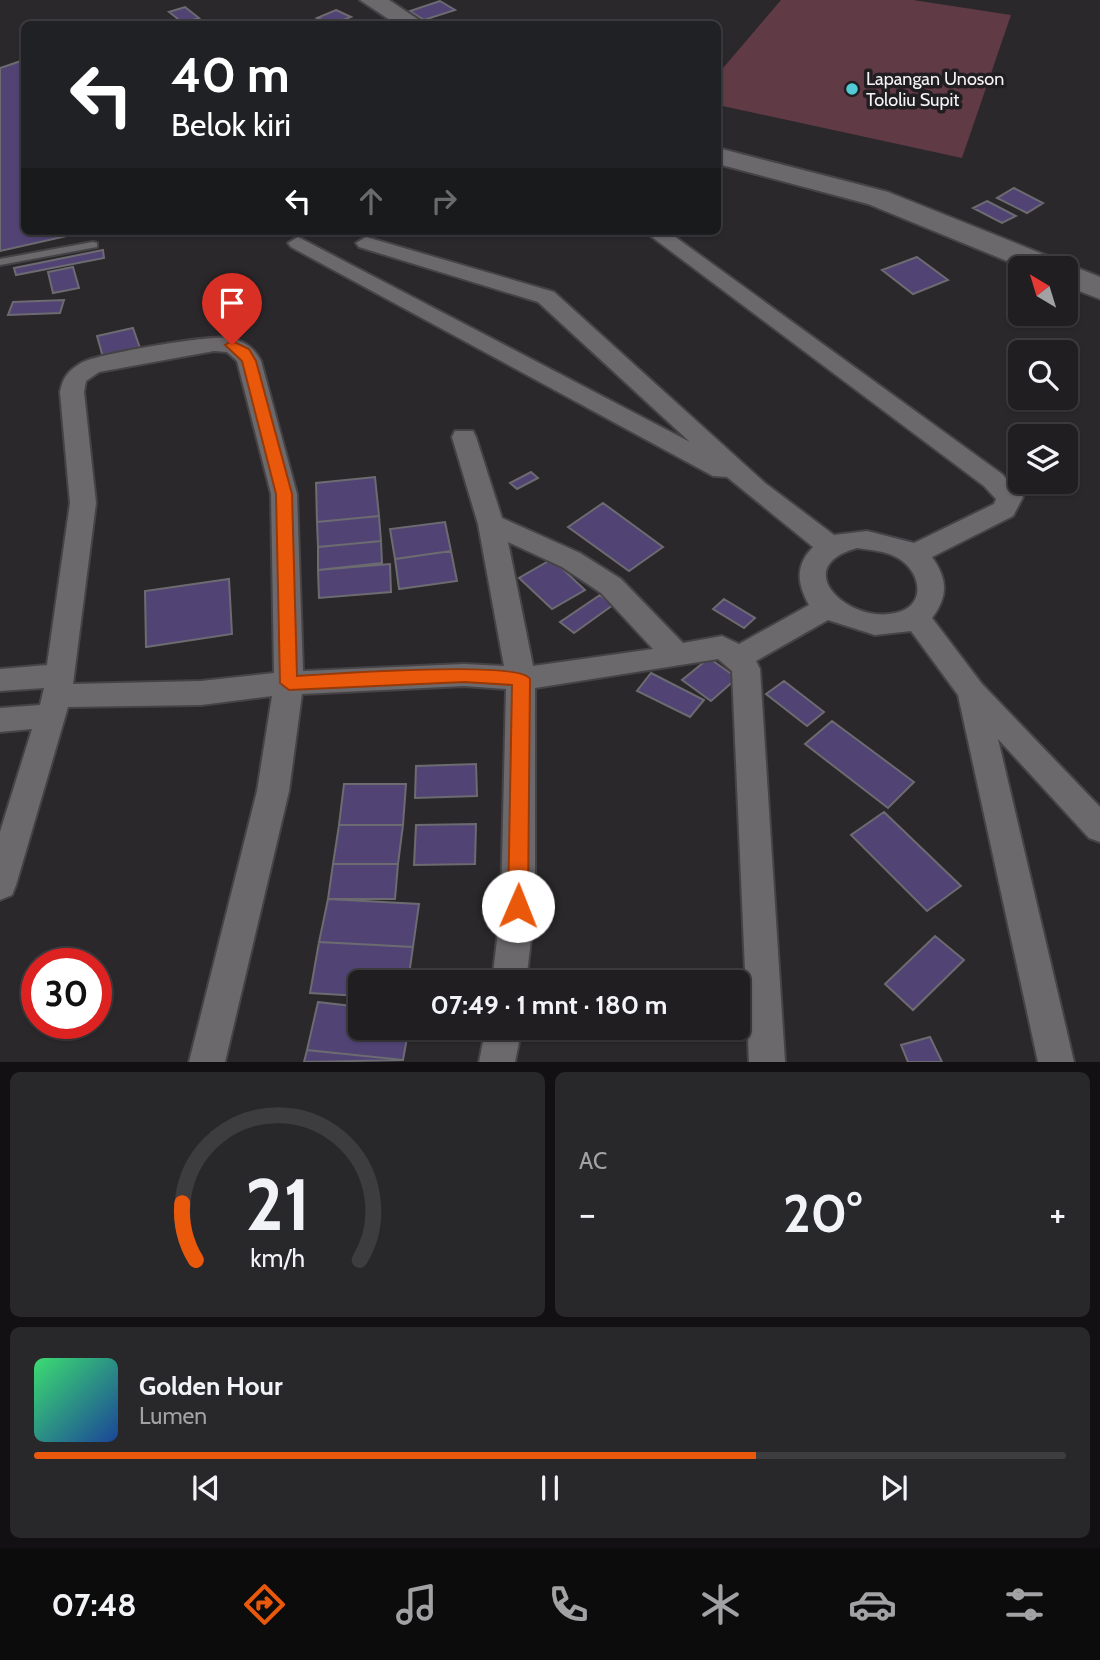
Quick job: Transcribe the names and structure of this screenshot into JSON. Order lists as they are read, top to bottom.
{
  "places": ["Lapangan Unoson Tololiu Supit"],
  "north": "top left",
  "page": {
    "turn": ["40 m", "Belok kiri"],
    "limit": "30",
    "trip": "07:49 · 1 mnt · 180 m",
    "tile": "AC",
    "heat": ["−", "20°", "+"],
    "song": ["Golden Hour", "Lumen"],
    "tabs": "07:48",
    "gauge": ["21", "km/h"]
  }
}
